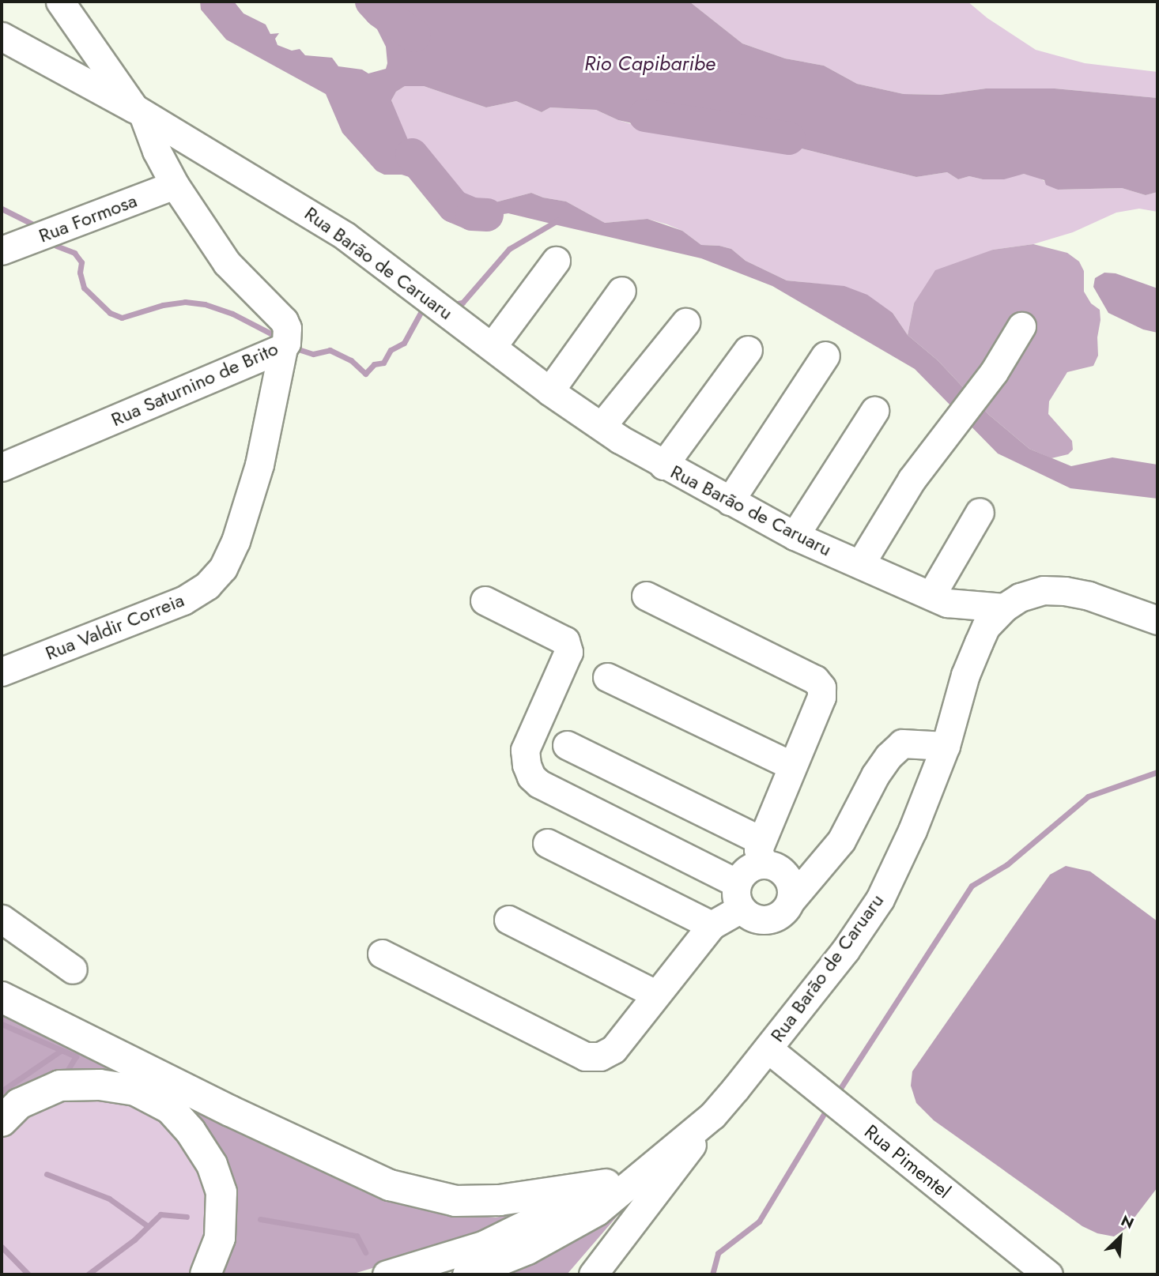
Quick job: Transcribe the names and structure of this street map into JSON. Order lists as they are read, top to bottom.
{
  "streets": {
    "street": [
      "Rua Formosa",
      "Rua Barão de Caruaru",
      "Rua Saturnino de Brito",
      "Rua Valdir Correia",
      "Rua Pimentel"
    ]
  },
  "crossings": [
    ["Rua Formosa", "Rua Saturnino de Brito"],
    ["Rua Barão de Caruaru", "Rua Saturnino de Brito"],
    ["Rua Barão de Caruaru", "Rua Pimentel"],
    ["Rua Saturnino de Brito", "Rua Valdir Correia"]
  ],
  "water": ["Rio Capibaribe"],
  "north": "top right"
}
